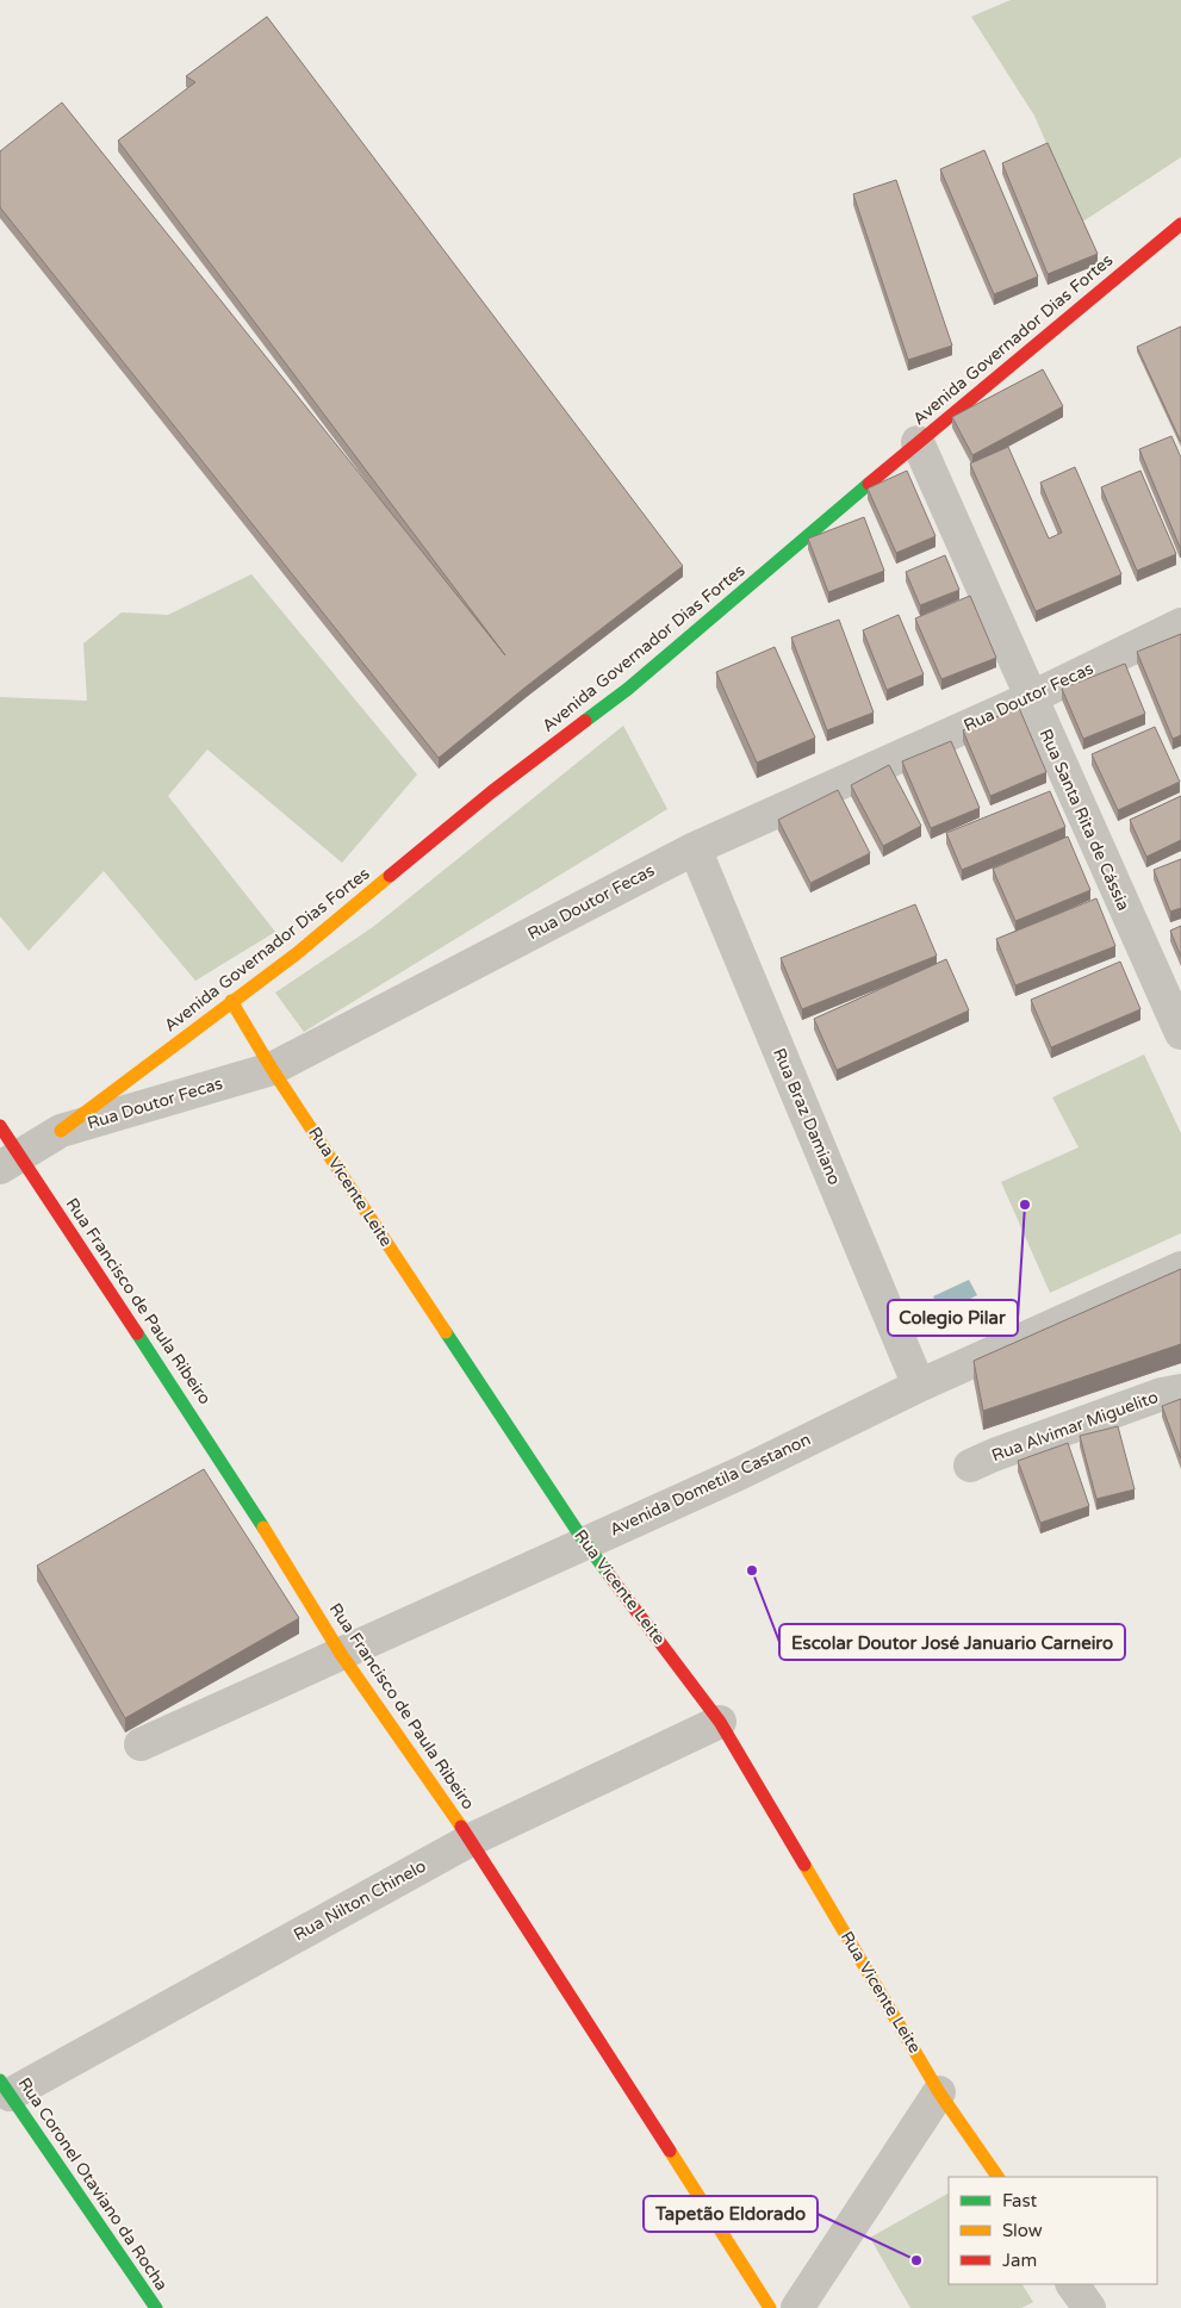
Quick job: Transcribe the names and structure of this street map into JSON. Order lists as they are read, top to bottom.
{
  "streets": {
    "street": [
      "Avenida Governador Dias Fortes",
      "Rua Doutor Fecas",
      "Rua Santa Rita de Cássia",
      "Rua Braz Damiano",
      "Rua Vicente Leite",
      "Rua Francisco de Paula Ribeiro",
      "Rua Alvimar Miguelito",
      "Avenida Dometila Castanon",
      "Rua Nilton Chinelo",
      "Rua Coronel Otaviano da Rocha"
    ]
  },
  "crossings": [
    ["Avenida Governador Dias Fortes", "Rua Doutor Fecas"],
    ["Avenida Governador Dias Fortes", "Rua Santa Rita de Cássia"],
    ["Avenida Governador Dias Fortes", "Rua Vicente Leite"],
    ["Rua Doutor Fecas", "Rua Santa Rita de Cássia"],
    ["Rua Doutor Fecas", "Rua Braz Damiano"],
    ["Rua Doutor Fecas", "Rua Vicente Leite"],
    ["Rua Doutor Fecas", "Rua Francisco de Paula Ribeiro"],
    ["Rua Braz Damiano", "Avenida Dometila Castanon"],
    ["Rua Vicente Leite", "Avenida Dometila Castanon"],
    ["Rua Vicente Leite", "Rua Nilton Chinelo"],
    ["Rua Francisco de Paula Ribeiro", "Avenida Dometila Castanon"],
    ["Rua Francisco de Paula Ribeiro", "Rua Nilton Chinelo"],
    ["Rua Nilton Chinelo", "Rua Coronel Otaviano da Rocha"]
  ],
  "places": ["Colegio Pilar", "Escolar Doutor José Januario Carneiro", "Tapetão Eldorado"],
  "legend": ["Fast", "Slow", "Jam"]
}
